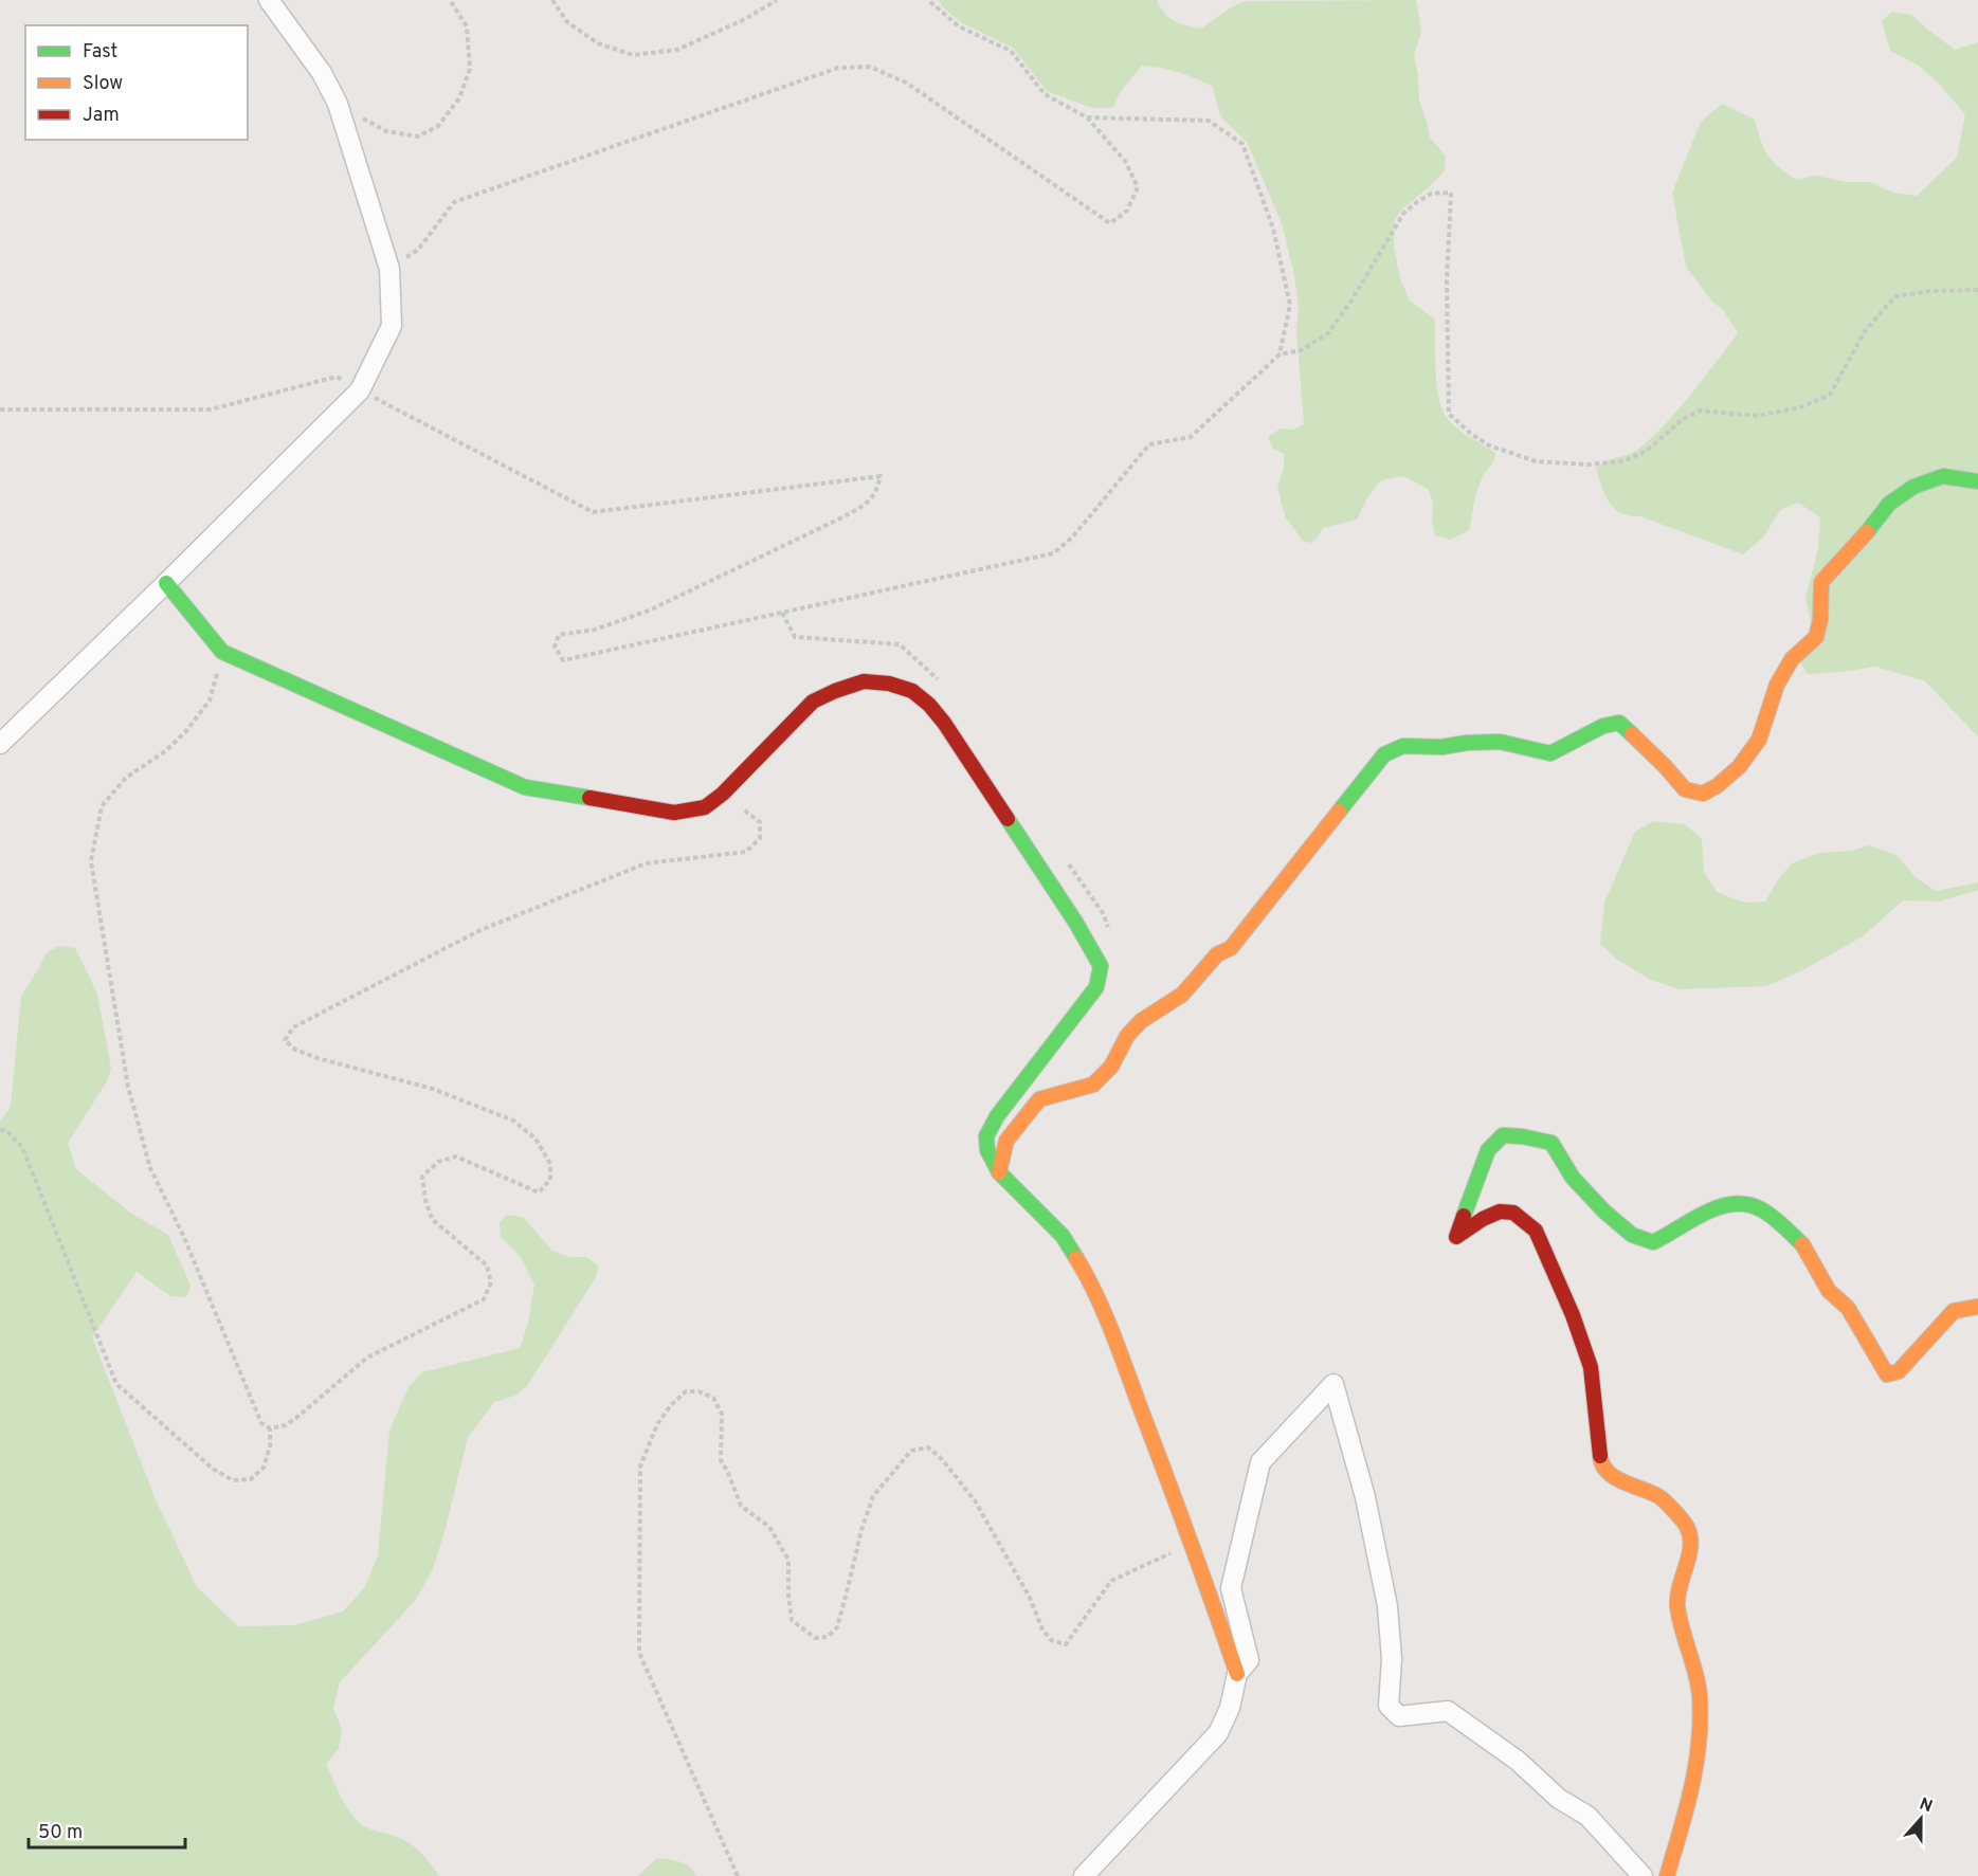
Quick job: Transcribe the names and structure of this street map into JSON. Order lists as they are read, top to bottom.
{
  "legend": ["Fast", "Slow", "Jam"],
  "scale_bar": "50 m",
  "north": "top"
}
